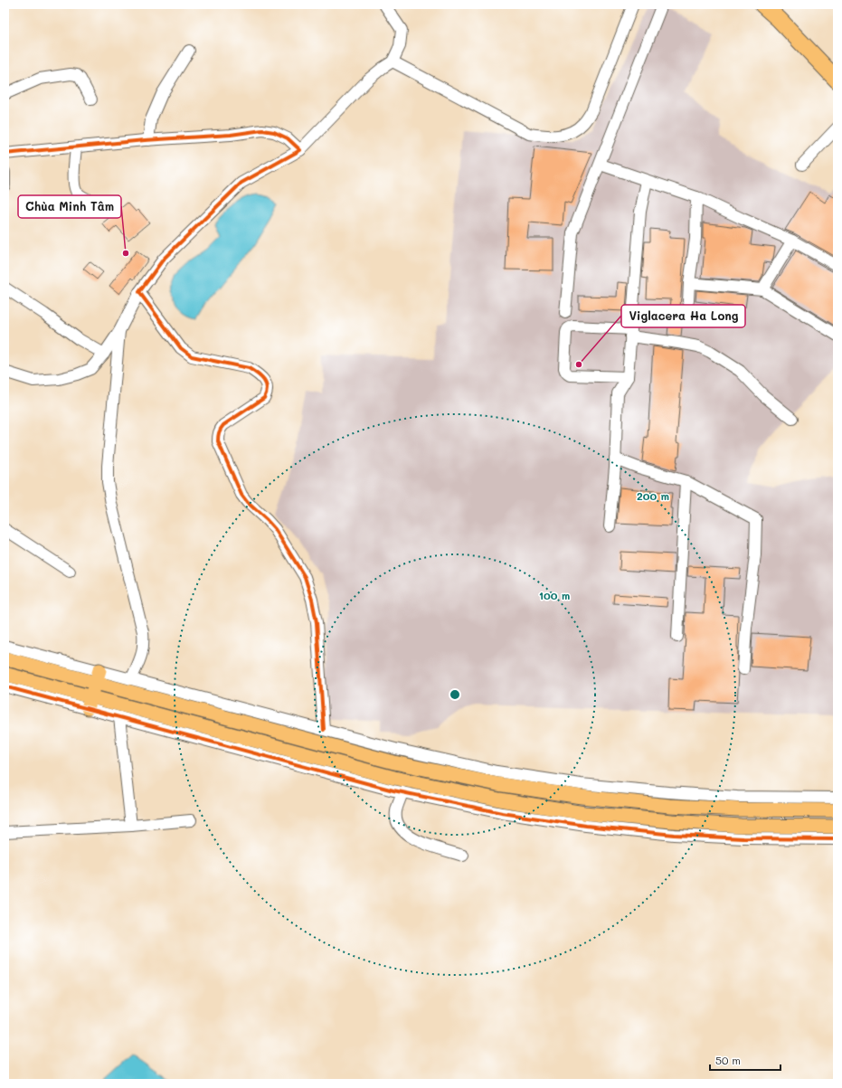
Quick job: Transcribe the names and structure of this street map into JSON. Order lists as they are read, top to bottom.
{
  "places": ["Chùa Minh Tâm", "Viglacera Ha Long"],
  "scale_bar": "50 m",
  "rings": ["200 m", "100 m"]
}
